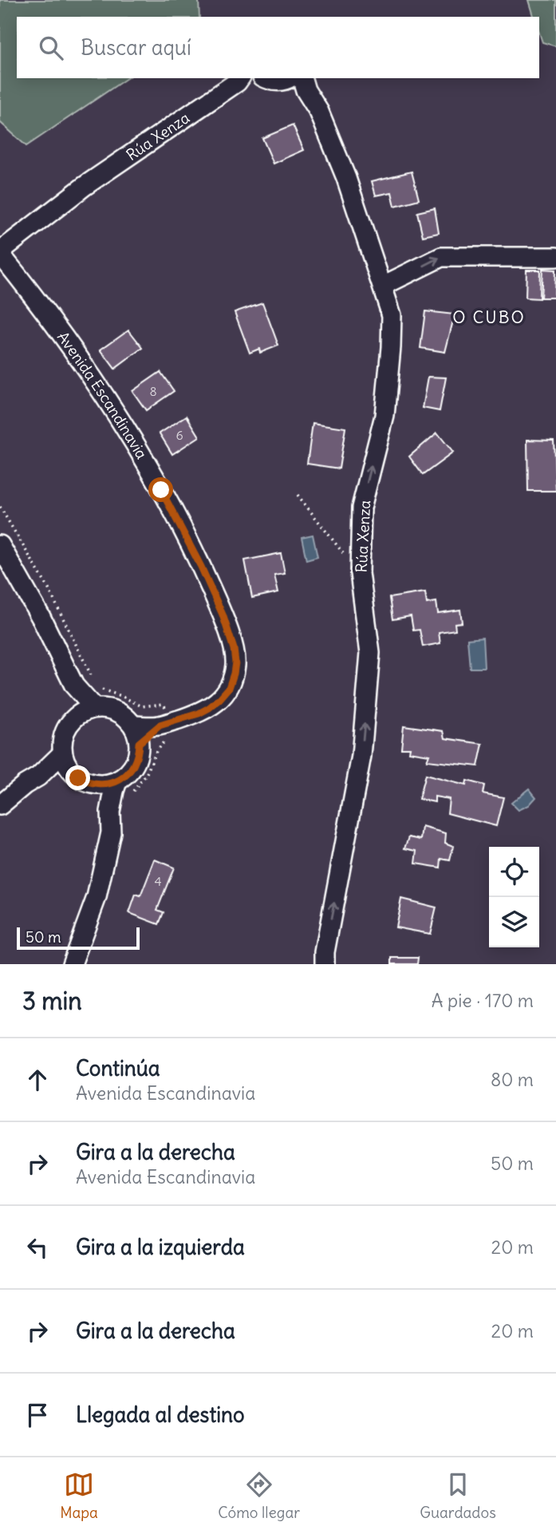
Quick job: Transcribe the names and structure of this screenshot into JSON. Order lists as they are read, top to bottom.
{
  "streets": {
    "street": ["Rúa Xenza", "Avenida Escandinavia"]
  },
  "crossings": [
    ["Rúa Xenza", "Avenida Escandinavia"]
  ],
  "one_way": ["Rúa Xenza"],
  "districts": ["O CUBO"],
  "house_numbers": ["8", "6", "4"],
  "scale_bar": "50 m",
  "page": {
    "search": "Buscar aquí",
    "scale": "50 m",
    "heading": ["3 min", "A pie · 170 m"],
    "list": [
      ["Continúa", "Avenida Escandinavia", "80 m"],
      ["Gira a la derecha", "Avenida Escandinavia", "50 m"],
      ["Gira a la izquierda", "20 m"],
      ["Gira a la derecha", "20 m"],
      "Llegada al destino"
    ],
    "nav": ["Mapa", "Cómo llegar", "Guardados"]
  }
}
